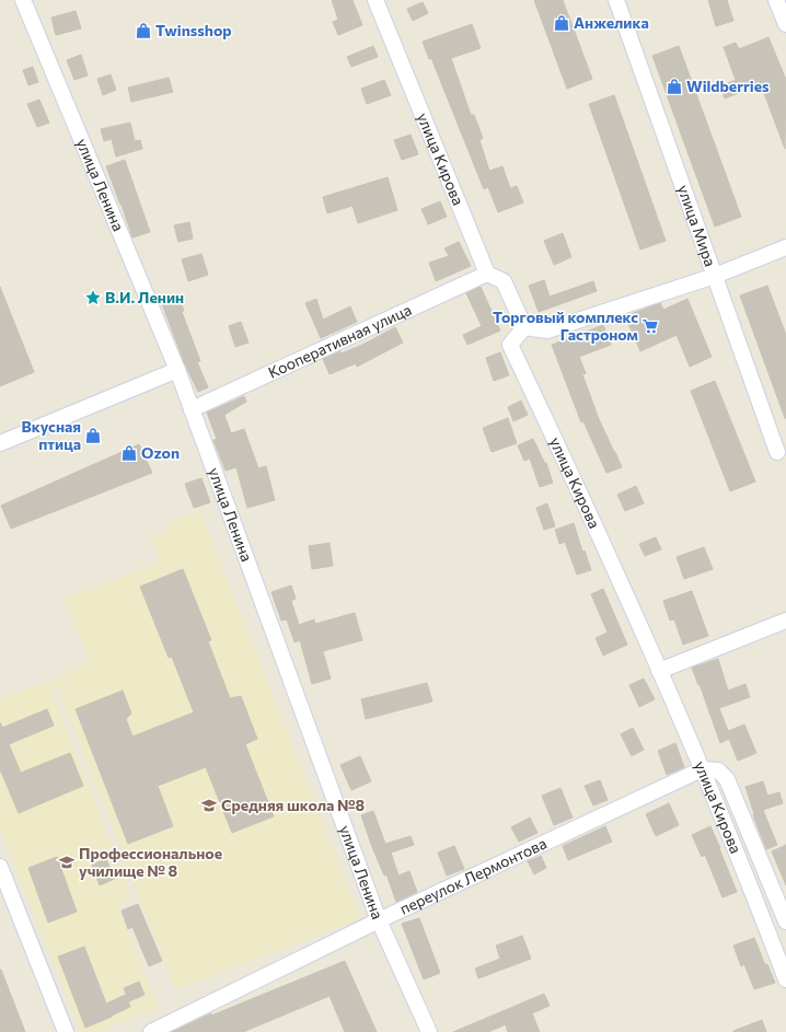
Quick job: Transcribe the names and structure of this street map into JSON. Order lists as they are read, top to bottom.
{
  "streets": {
    "street": [
      "улица Кирова",
      "улица Ленина",
      "улица Мира",
      "Кооперативная улица",
      "переулок Лермонтова"
    ]
  },
  "crossings": [
    ["улица Кирова", "Кооперативная улица"],
    ["улица Кирова", "переулок Лермонтова"],
    ["улица Ленина", "Кооперативная улица"],
    ["улица Ленина", "переулок Лермонтова"]
  ],
  "places": {
    "shop": [
      "Анжелика",
      "Twinsshop",
      "Wildberries",
      "Вкусная птица",
      "Ozon"
    ],
    "place": ["В.И. Ленин"],
    "supermarket": ["Торговый комплекс Гастроном"],
    "school or university": ["Средняя школа №8", "Профессиональное училище № 8"]
  }
}
